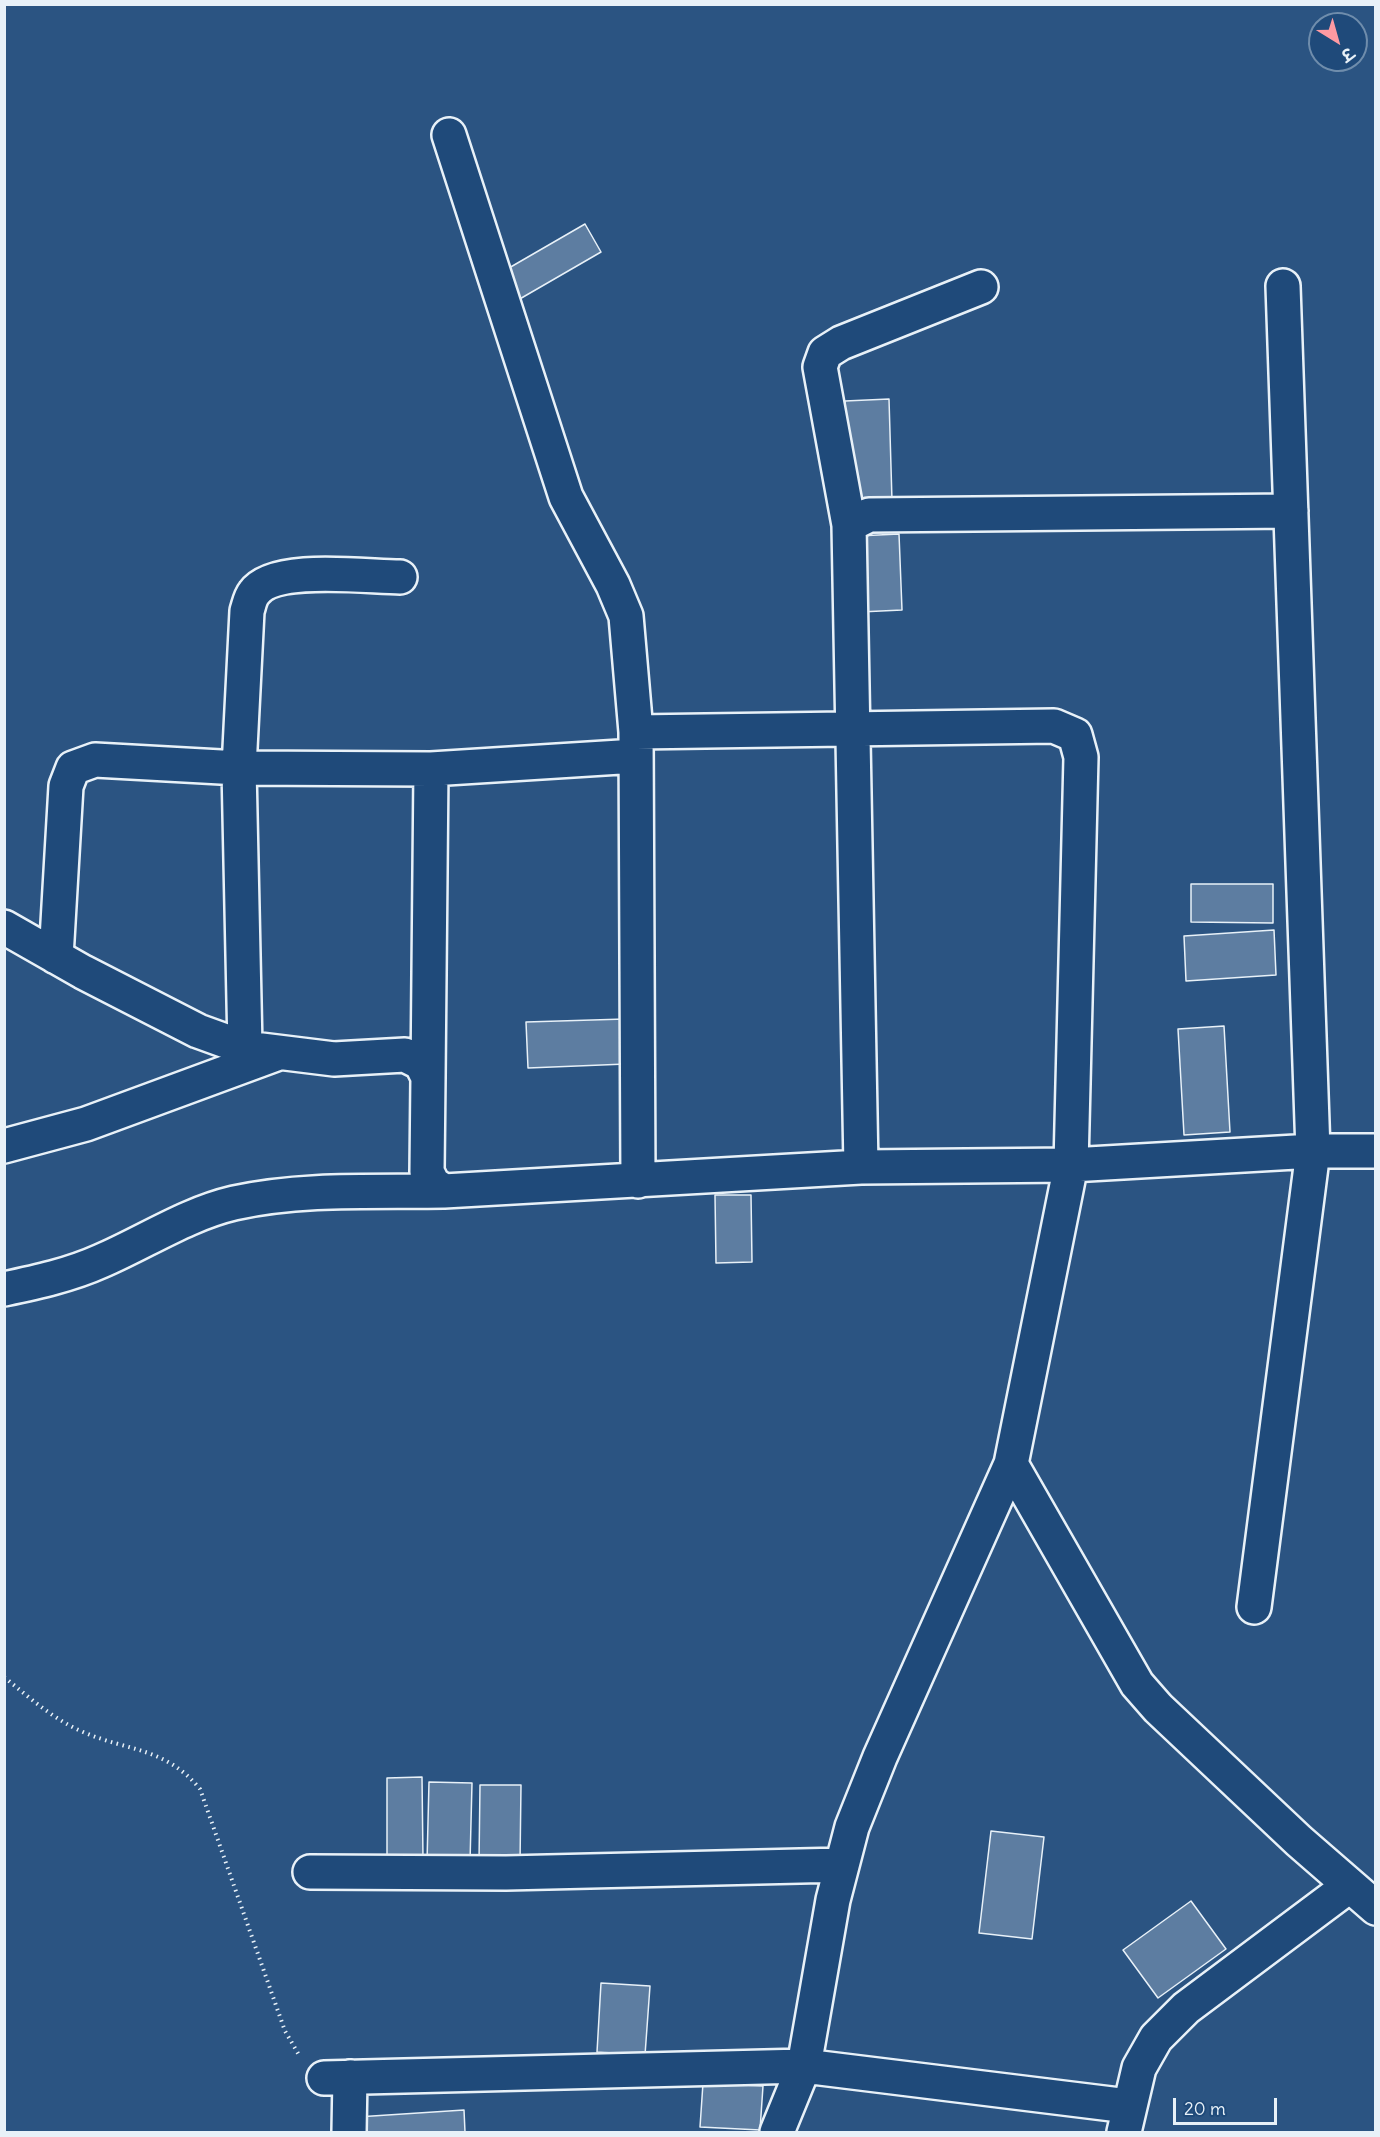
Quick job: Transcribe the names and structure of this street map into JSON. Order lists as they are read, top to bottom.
{
  "scale_bar": "20 m",
  "north": "bottom right"
}
